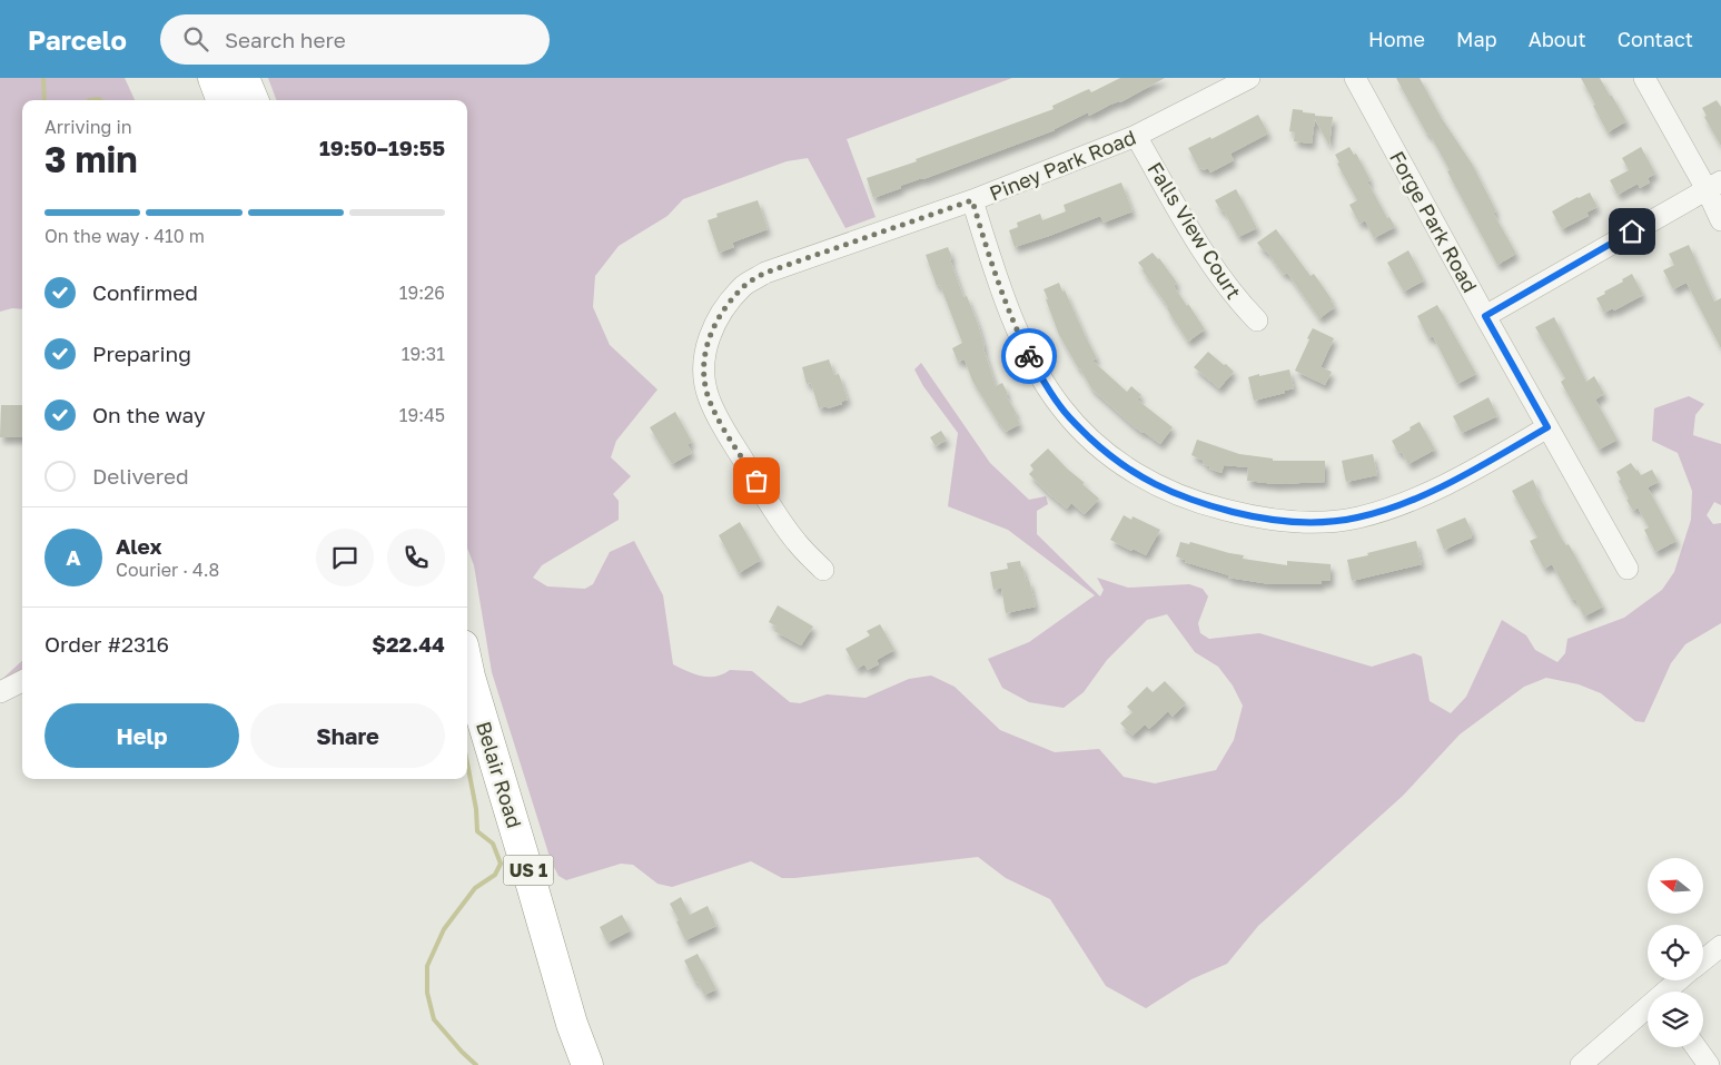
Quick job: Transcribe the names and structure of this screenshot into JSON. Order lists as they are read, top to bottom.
{
  "streets": {
    "highway": ["Belair Road", "US 1"],
    "street": ["Piney Park Road", "Forge Park Road", "Falls View Court"]
  },
  "crossings": [
    ["Piney Park Road", "Falls View Court"]
  ],
  "north": "left",
  "page": {
    "header": "Parcelo",
    "search": "Search here",
    "nav": [
      "Home",
      "Map",
      "About",
      "Contact"
    ],
    "heading": ["3 min", "Arriving in", "19:50–19:55"],
    "panel": [
      "Alex",
      "Courier · 4.8",
      "Order #2316",
      "$22.44"
    ],
    "bar": "On the way · 410 m",
    "list": [
      ["Confirmed", "19:26"],
      ["Preparing", "19:31"],
      ["On the way", "19:45"],
      "Delivered"
    ],
    "round": "A",
    "buttons": ["Help", "Share"]
  }
}
